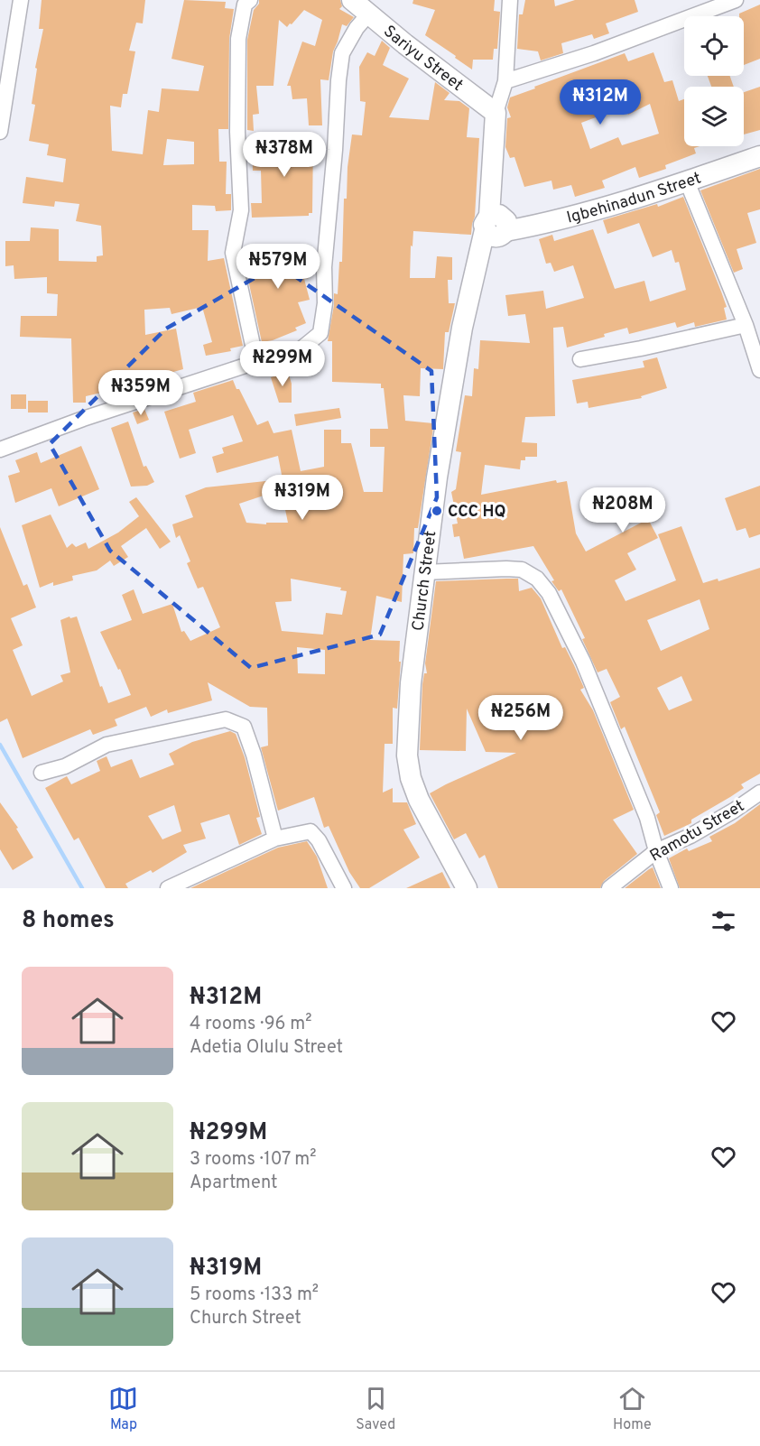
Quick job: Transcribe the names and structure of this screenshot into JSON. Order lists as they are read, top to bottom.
{
  "streets": {
    "street": [
      "Sariyu Street",
      "Igbehinadun Street",
      "Church Street",
      "Ramotu Street"
    ]
  },
  "crossings": [
    ["Sariyu Street", "Church Street"],
    ["Igbehinadun Street", "Church Street"]
  ],
  "places": ["CCC HQ"],
  "page": {
    "price": [
      "₦312M",
      "₦378M",
      "₦579M",
      "₦299M",
      "₦359M",
      "₦319M",
      "₦208M",
      "₦256M"
    ],
    "heading": "8 homes",
    "list": [
      {
        "name": "₦312M",
        "note": "4 rooms · 96 m² · Adetia Olulu Street"
      },
      {
        "name": "₦299M",
        "note": "3 rooms · 107 m² · Apartment"
      },
      {
        "name": "₦319M",
        "note": "5 rooms · 133 m² · Church Street"
      }
    ],
    "tabs": ["Map", "Saved", "Home"]
  }
}
